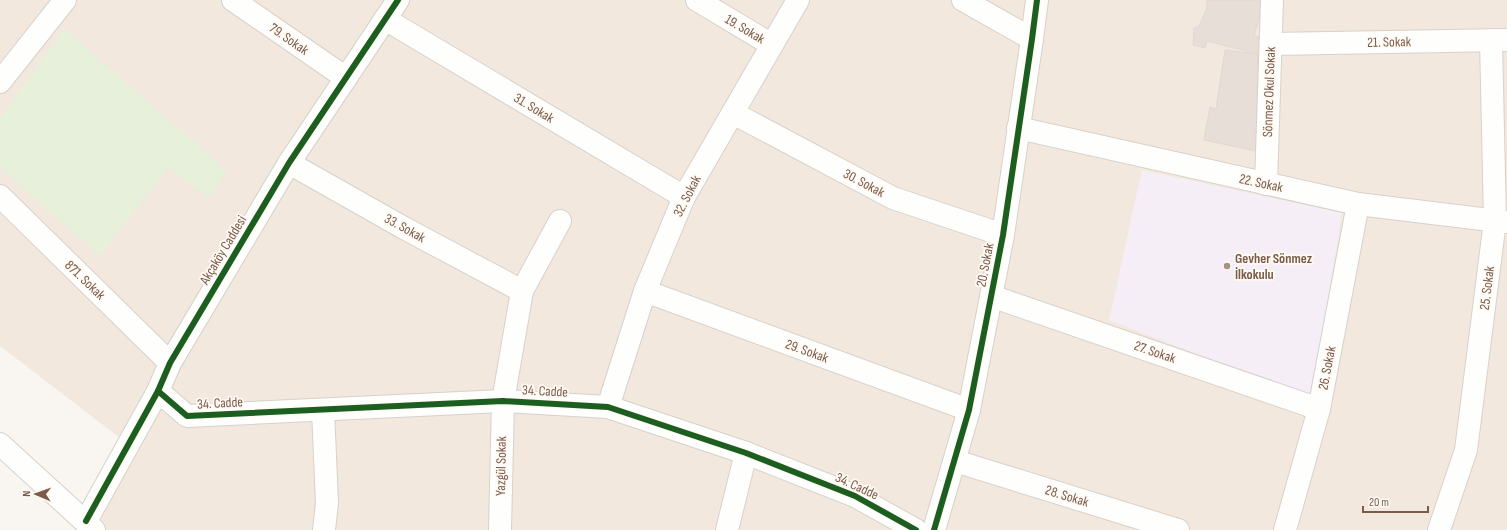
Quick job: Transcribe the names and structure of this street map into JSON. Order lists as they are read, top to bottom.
{
  "streets": {
    "street": [
      "19. Sokak",
      "79. Sokak",
      "21. Sokak",
      "Sönmez Okul Sokak",
      "31. Sokak",
      "30. Sokak",
      "22. Sokak",
      "32. Sokak",
      "33. Sokak",
      "Akçaköy Caddesi",
      "20. Sokak",
      "871. Sokak",
      "25. Sokak",
      "29. Sokak",
      "27. Sokak",
      "26. Sokak",
      "34. Cadde",
      "Yazgül Sokak",
      "28. Sokak"
    ]
  },
  "crossings": [
    ["19. Sokak", "32. Sokak"],
    ["79. Sokak", "Akçaköy Caddesi"],
    ["21. Sokak", "Sönmez Okul Sokak"],
    ["21. Sokak", "25. Sokak"],
    ["Sönmez Okul Sokak", "22. Sokak"],
    ["31. Sokak", "32. Sokak"],
    ["31. Sokak", "Akçaköy Caddesi"],
    ["30. Sokak", "32. Sokak"],
    ["30. Sokak", "20. Sokak"],
    ["22. Sokak", "20. Sokak"],
    ["22. Sokak", "25. Sokak"],
    ["22. Sokak", "26. Sokak"],
    ["32. Sokak", "29. Sokak"],
    ["32. Sokak", "34. Cadde"],
    ["33. Sokak", "Akçaköy Caddesi"],
    ["Akçaköy Caddesi", "871. Sokak"],
    ["Akçaköy Caddesi", "34. Cadde"],
    ["20. Sokak", "29. Sokak"],
    ["20. Sokak", "27. Sokak"],
    ["20. Sokak", "28. Sokak"],
    ["27. Sokak", "26. Sokak"],
    ["34. Cadde", "Yazgül Sokak"]
  ],
  "places": ["Gevher Sönmez İlkokulu"],
  "scale_bar": "20 m",
  "north": "left"
}
